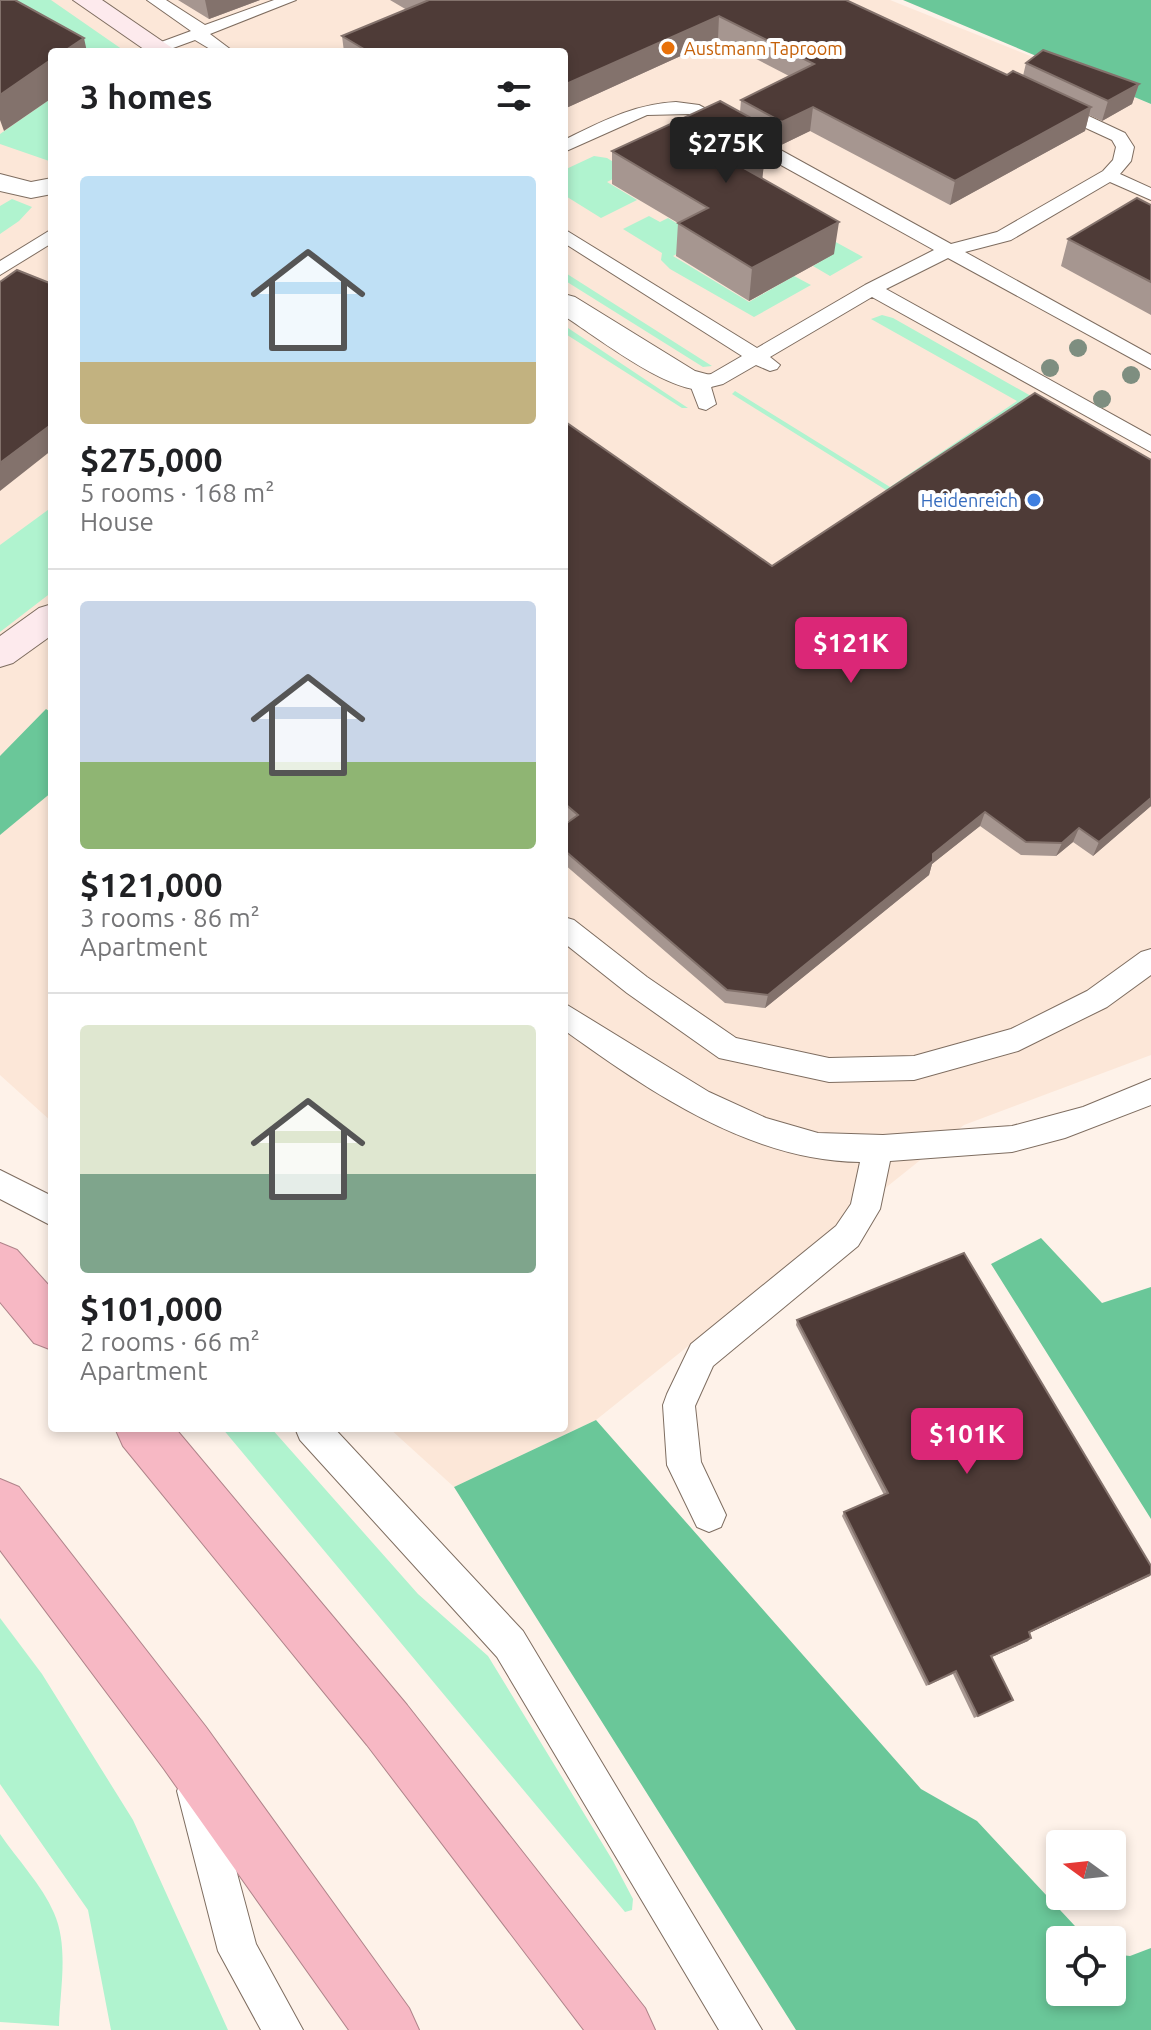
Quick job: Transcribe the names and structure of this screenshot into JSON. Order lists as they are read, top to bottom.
{
  "places": ["Austmann Taproom", "Heidenreich"],
  "north": "left",
  "page": {
    "heading": "3 homes",
    "price": ["$275K", "$121K", "$101K"],
    "list": [
      {
        "name": "$275,000",
        "note": "5 rooms · 168 m² · House"
      },
      {
        "name": "$121,000",
        "note": "3 rooms · 86 m² · Apartment"
      },
      {
        "name": "$101,000",
        "note": "2 rooms · 66 m² · Apartment"
      }
    ]
  }
}
